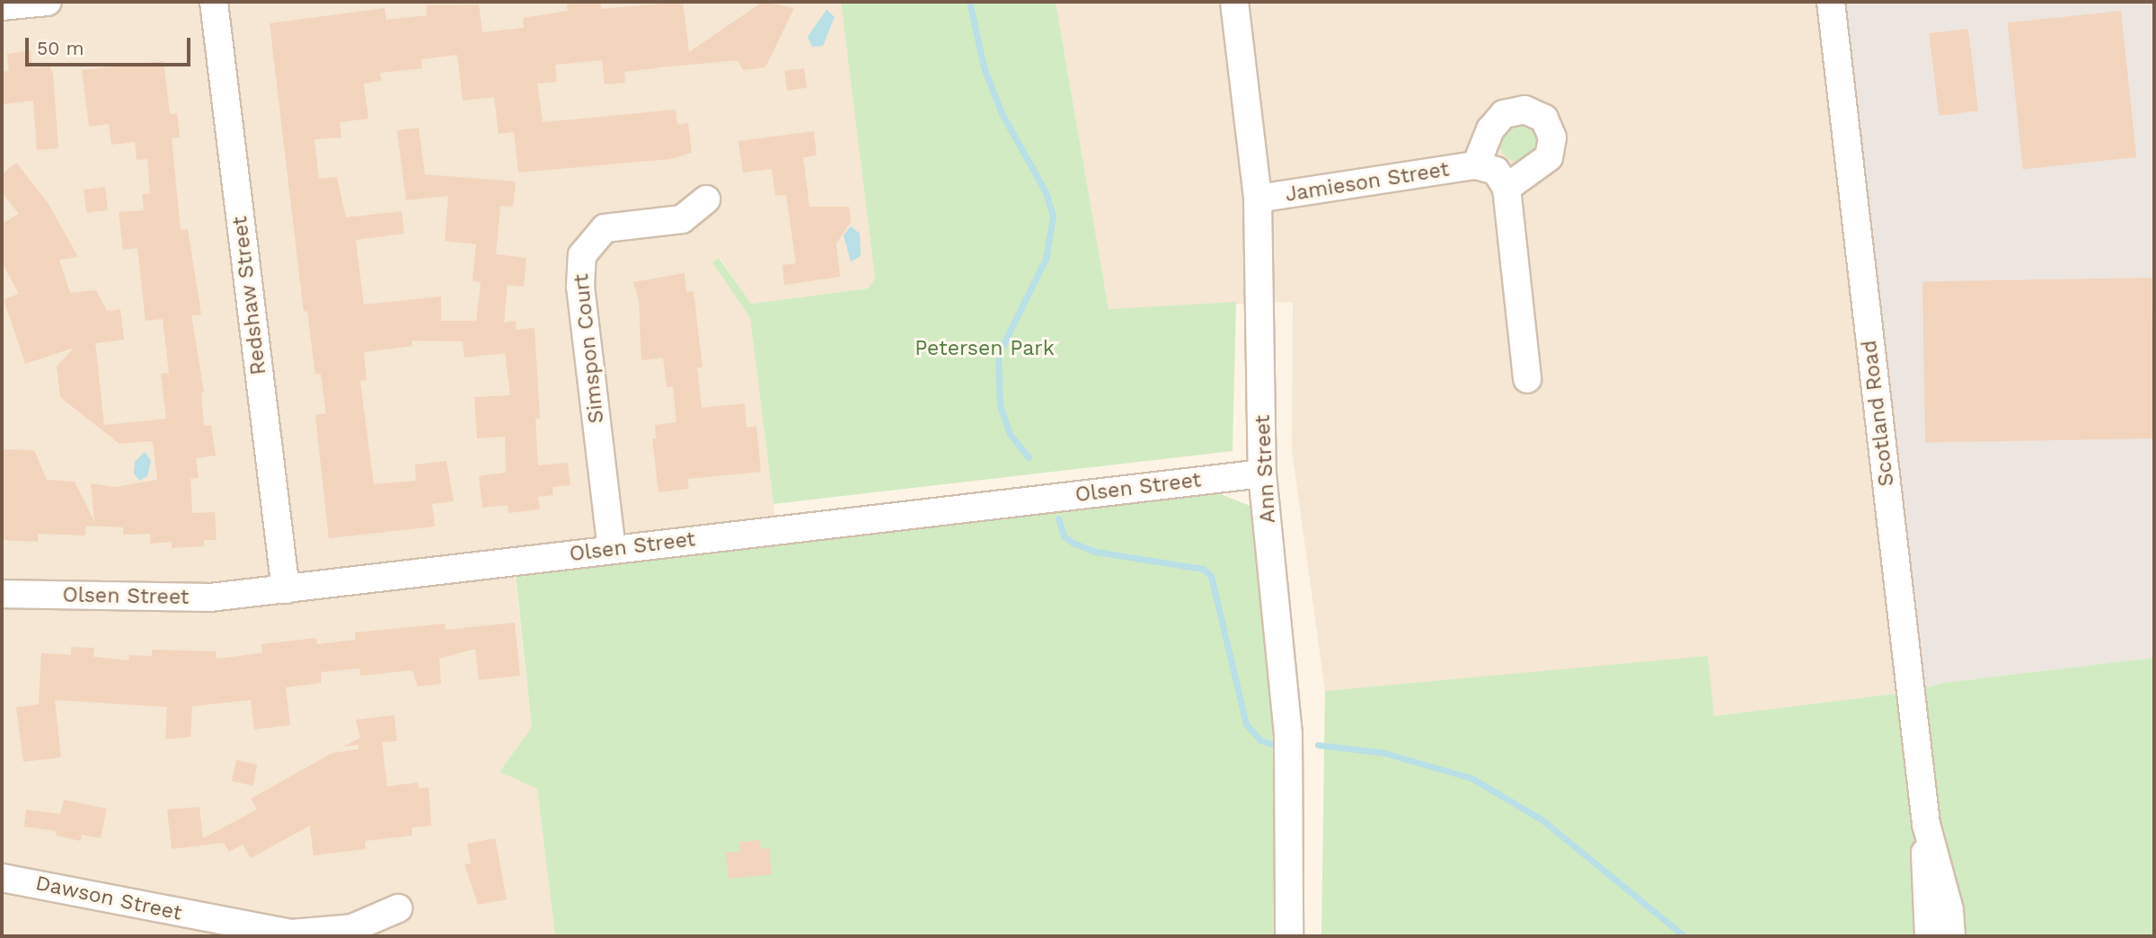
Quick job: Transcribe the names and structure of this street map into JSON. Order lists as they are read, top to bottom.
{
  "streets": {
    "street": [
      "Jamieson Street",
      "Redshaw Street",
      "Simspon Court",
      "Scotland Road",
      "Ann Street",
      "Olsen Street",
      "Dawson Street"
    ]
  },
  "crossings": [
    ["Jamieson Street", "Ann Street"],
    ["Redshaw Street", "Olsen Street"],
    ["Simspon Court", "Olsen Street"],
    ["Ann Street", "Olsen Street"]
  ],
  "parks": ["Petersen Park"],
  "scale_bar": "50 m"
}
